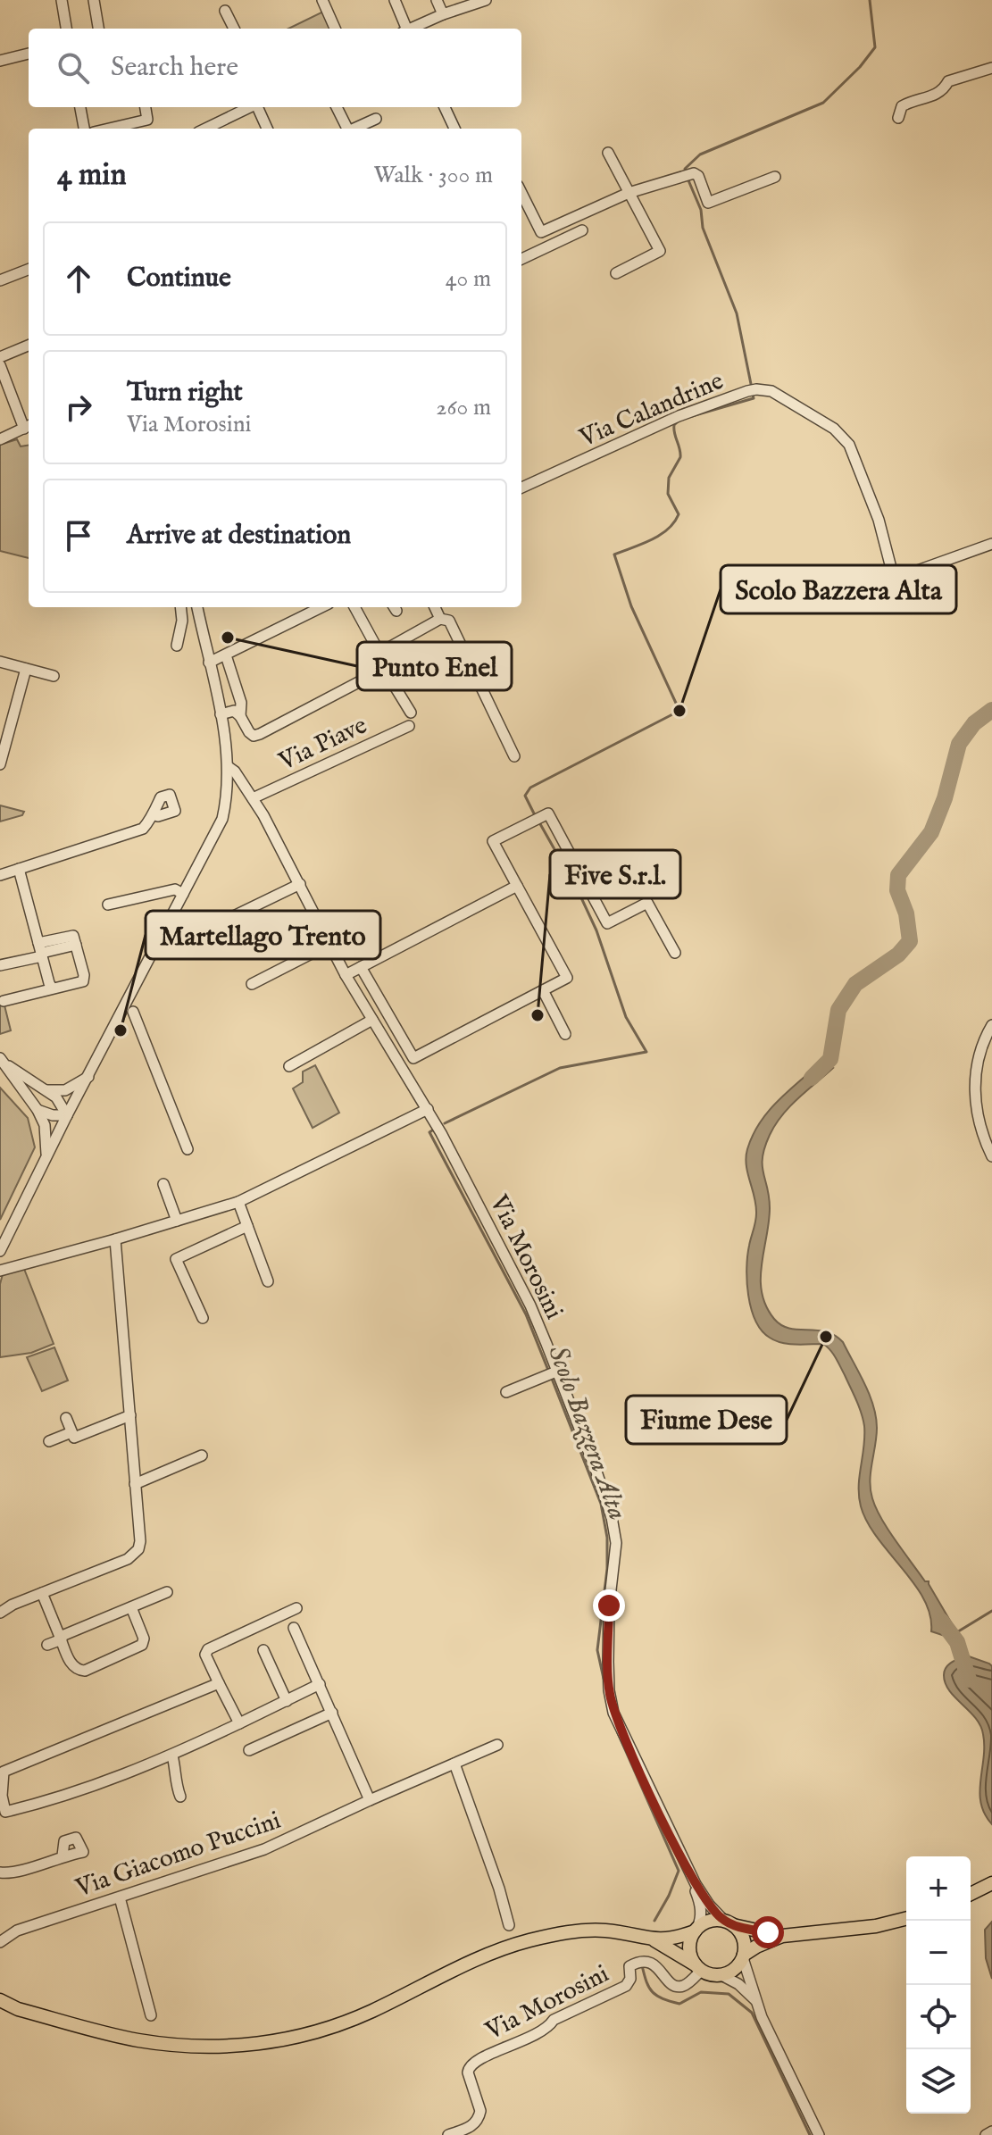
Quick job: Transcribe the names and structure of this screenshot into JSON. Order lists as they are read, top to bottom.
{
  "streets": {
    "street": [
      "Via Calandrine",
      "Via Piave",
      "Via Morosini",
      "Via Giacomo Puccini"
    ]
  },
  "crossings": [
    ["Via Piave", "Via Morosini"]
  ],
  "water": ["Scolo Bazzera Alta"],
  "places": [
    "Punto Enel",
    "Scolo Bazzera Alta",
    "Five S.r.l.",
    "Martellago Trento",
    "Fiume Dese"
  ],
  "page": {
    "search": "Search here",
    "heading": ["4 min", "Walk · 300 m"],
    "list": [
      ["Continue", "40 m"],
      ["Turn right", "Via Morosini", "260 m"],
      "Arrive at destination"
    ],
    "map_buttons": ["+", "−"]
  }
}
